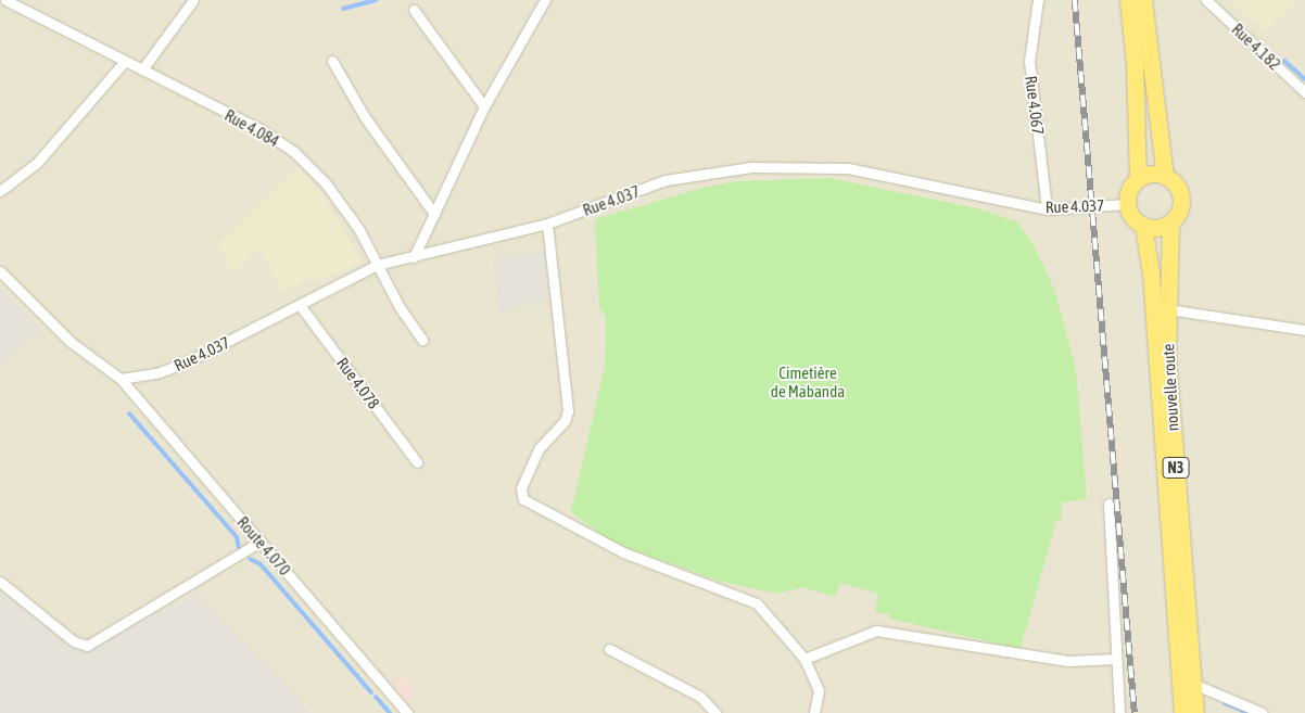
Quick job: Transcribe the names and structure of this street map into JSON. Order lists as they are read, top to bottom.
{
  "streets": {
    "highway": ["nouvelle route", "N3"],
    "street": [
      "Rue 4.182",
      "Rue 4.067",
      "Rue 4.084",
      "Rue 4.037",
      "Rue 4.078",
      "Route 4.070"
    ]
  },
  "crossings": [
    ["Rue 4.067", "Rue 4.037"],
    ["Rue 4.084", "Rue 4.037"],
    ["Rue 4.037", "Rue 4.078"],
    ["Rue 4.037", "nouvelle route"],
    ["Rue 4.037", "Route 4.070"]
  ],
  "parks": ["Cimetière de Mabanda"]
}
